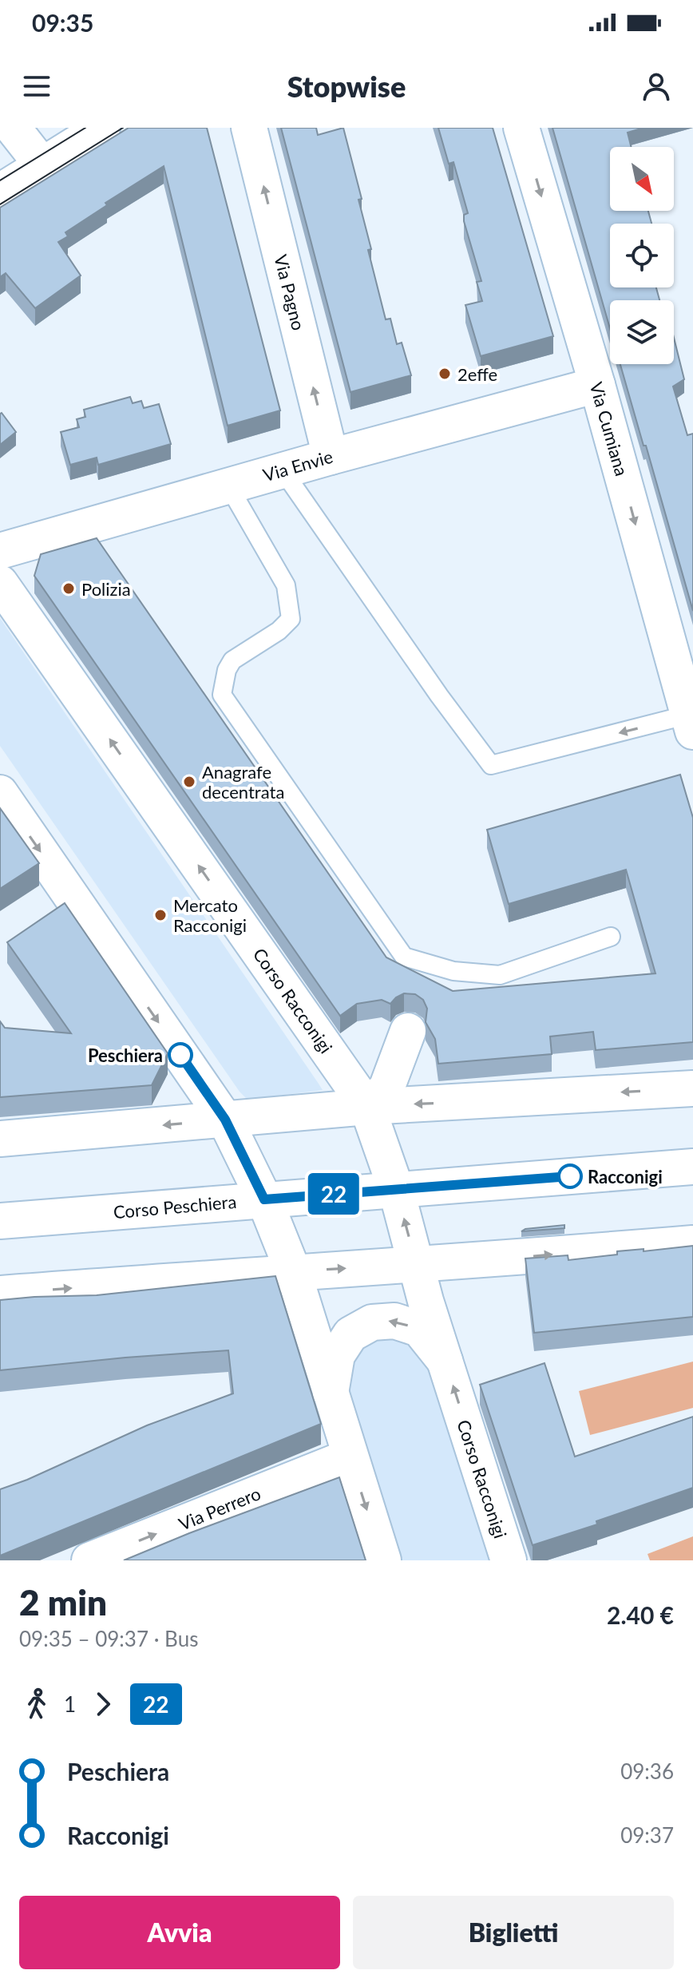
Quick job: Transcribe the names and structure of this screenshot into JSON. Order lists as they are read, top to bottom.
{
  "streets": {
    "street": [
      "Via Pagno",
      "Via Cumiana",
      "Via Envie",
      "Corso Racconigi",
      "Corso Peschiera",
      "Via Perrero"
    ]
  },
  "crossings": [
    ["Via Pagno", "Via Envie"],
    ["Via Cumiana", "Via Envie"],
    ["Corso Racconigi", "Corso Peschiera"],
    ["Corso Racconigi", "Via Perrero"]
  ],
  "one_way": ["Via Pagno", "Via Cumiana"],
  "places": [
    "2effe",
    "Polizia",
    "Anagrafe decentrata",
    "Mercato Racconigi",
    "Peschiera",
    "Racconigi"
  ],
  "lines": ["bus line 22"],
  "north": "bottom right",
  "page": {
    "status": "09:35",
    "header": "Stopwise",
    "on_map": "22",
    "heading": ["2 min", "09:35 – 09:37 · Bus", "2.40 €"],
    "legs": ["1", "22"],
    "list": [
      {
        "name": "Peschiera",
        "value": "09:36"
      },
      {
        "name": "Racconigi",
        "value": "09:37"
      }
    ],
    "buttons": ["Avvia", "Biglietti"]
  }
}
